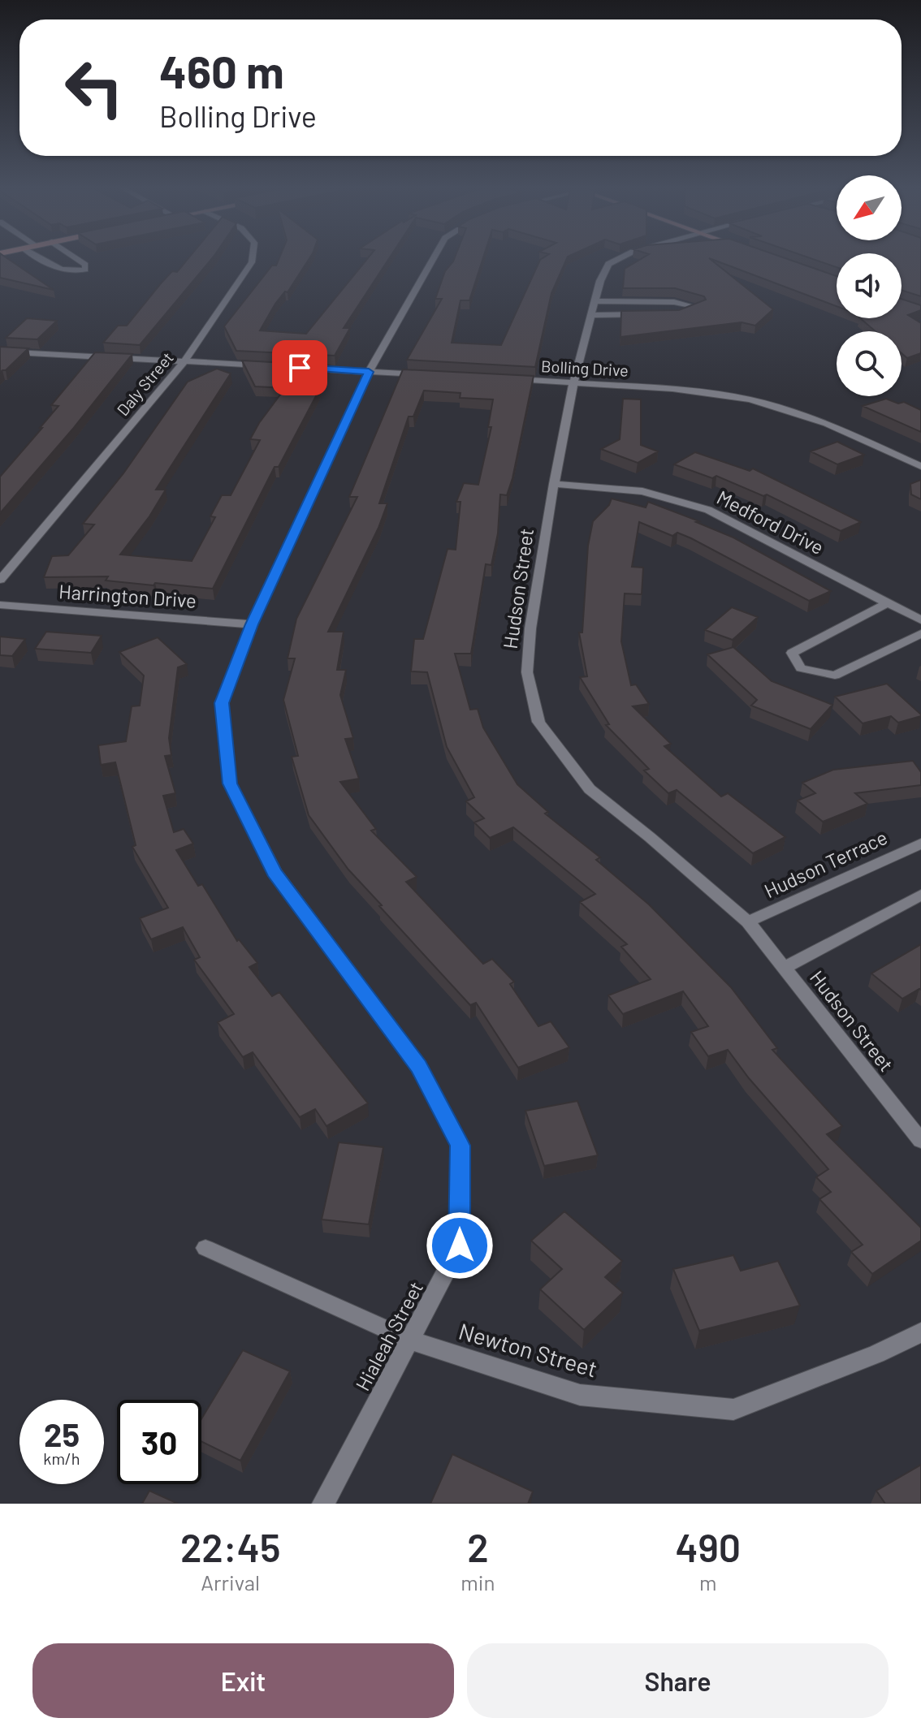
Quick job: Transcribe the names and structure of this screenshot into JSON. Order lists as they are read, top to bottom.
{
  "streets": {
    "street": [
      "Bolling Drive",
      "Daly Street",
      "Medford Drive",
      "Hudson Street",
      "Harrington Drive",
      "Hudson Terrace",
      "Hialeah Street",
      "Newton Street"
    ]
  },
  "crossings": [
    ["Bolling Drive", "Hudson Street"],
    ["Medford Drive", "Hudson Street"],
    ["Hudson Street", "Hudson Terrace"],
    ["Harrington Drive", "Hialeah Street"],
    ["Hialeah Street", "Newton Street"]
  ],
  "north": "bottom left",
  "page": {
    "turn": ["460 m", "Bolling Drive"],
    "speed": "25 km/h",
    "limit": "30",
    "eta": [
      "22:45",
      "Arrival",
      "2",
      "min",
      "490",
      "m"
    ],
    "buttons": ["Exit", "Share"]
  }
}
